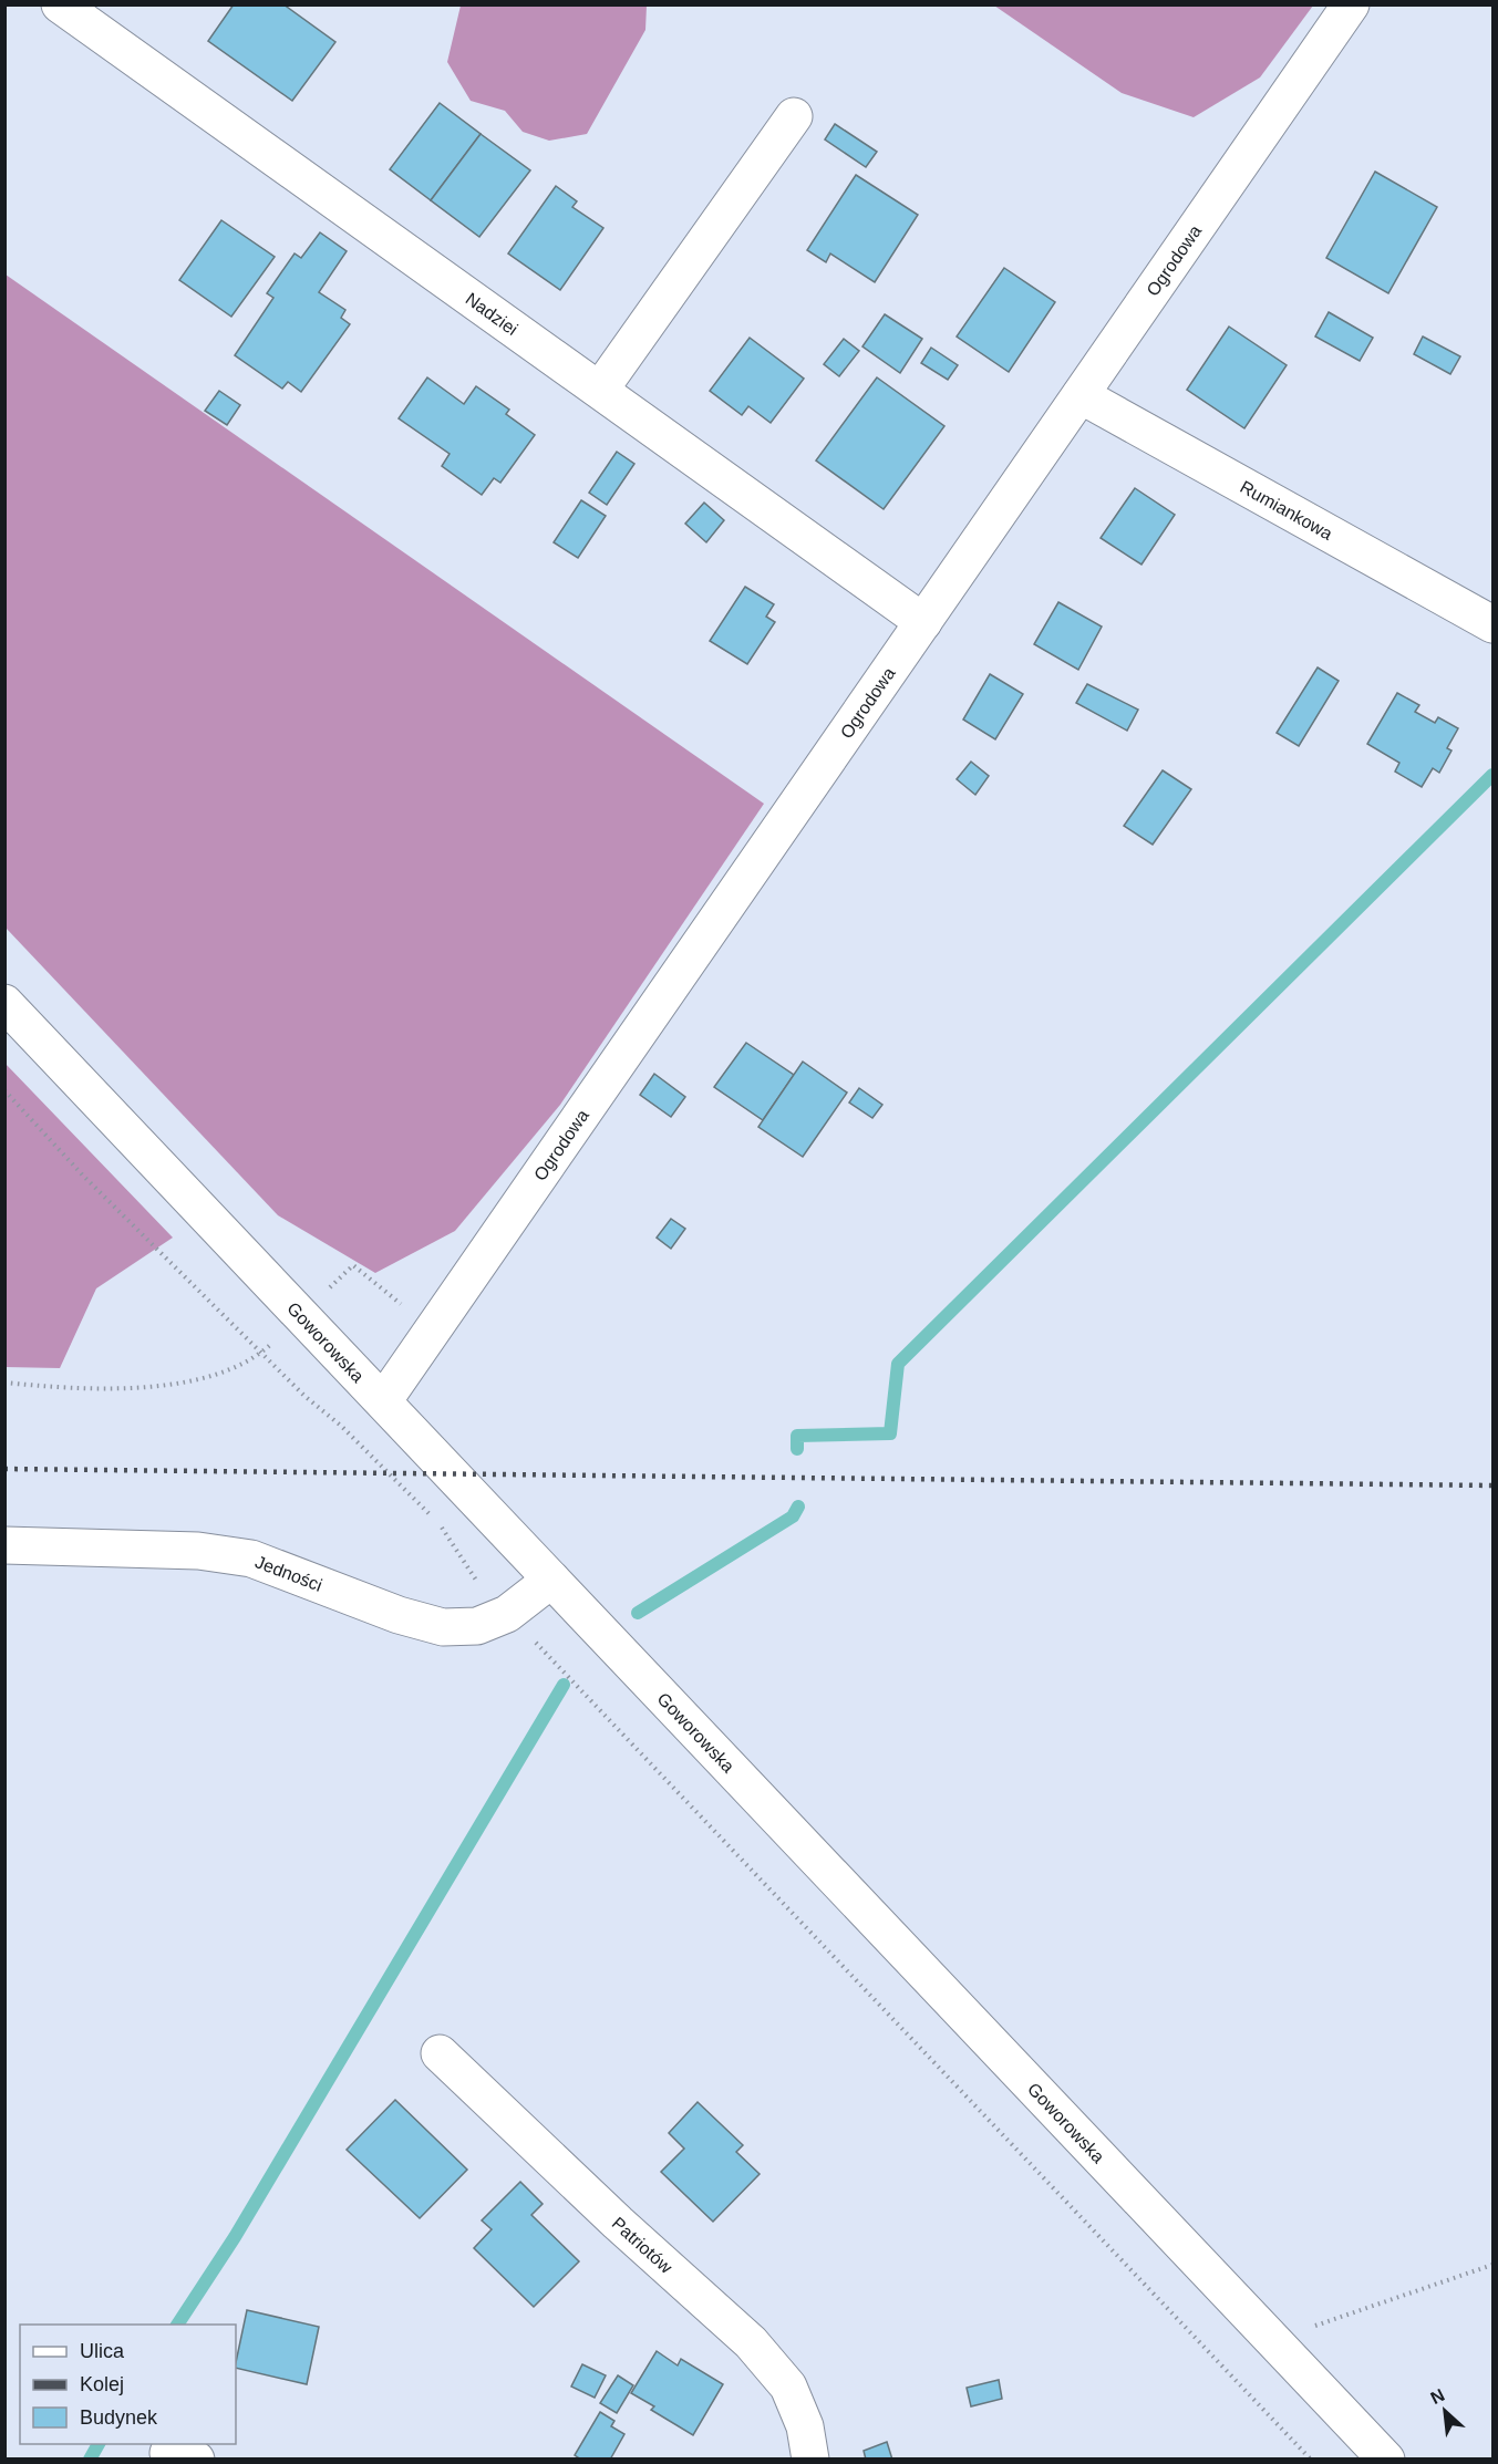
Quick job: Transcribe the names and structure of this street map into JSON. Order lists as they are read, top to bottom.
{
  "streets": {
    "street": [
      "Ogrodowa",
      "Nadziei",
      "Rumiankowa",
      "Goworowska",
      "Jedności",
      "Patriotów"
    ]
  },
  "crossings": [
    ["Ogrodowa", "Nadziei"],
    ["Ogrodowa", "Rumiankowa"],
    ["Ogrodowa", "Goworowska"],
    ["Goworowska", "Jedności"]
  ],
  "legend": ["Ulica", "Kolej", "Budynek"],
  "north": "top left"
}
